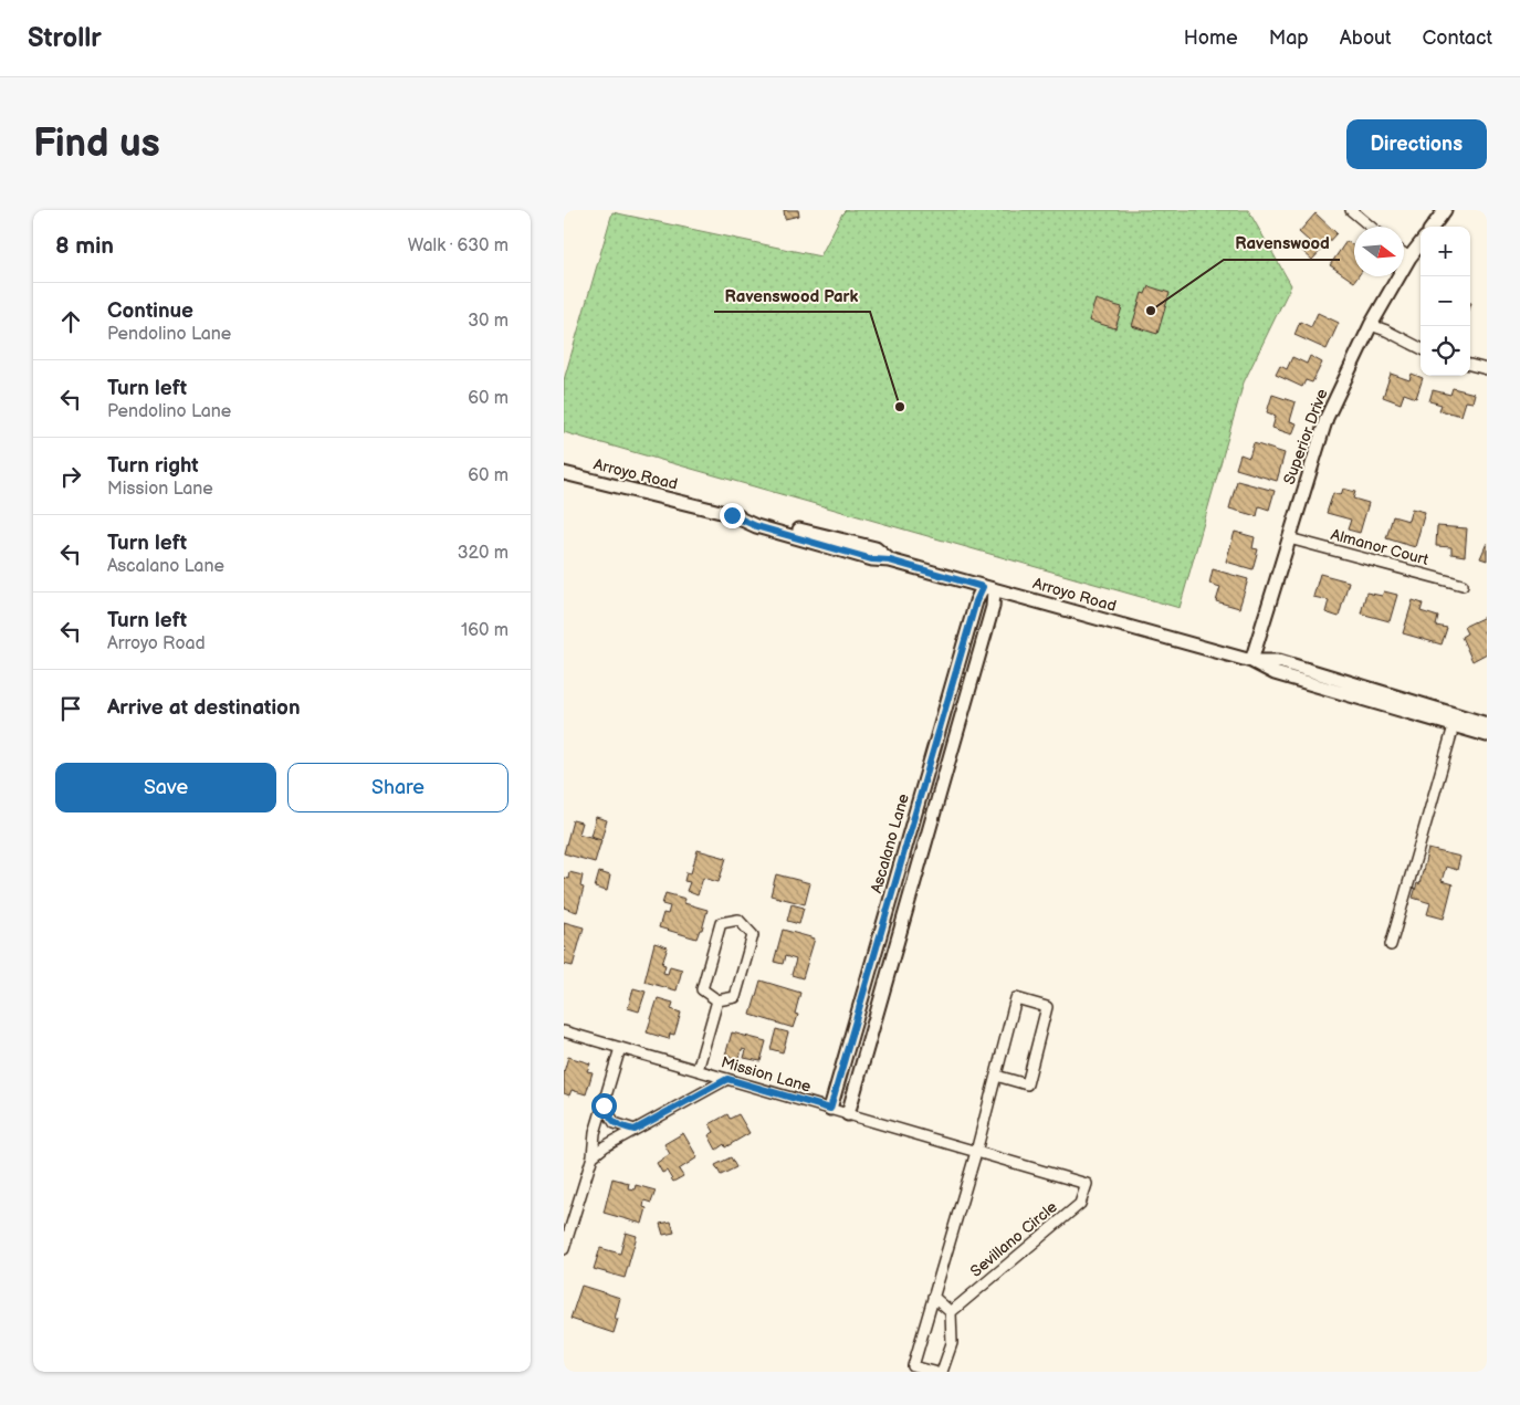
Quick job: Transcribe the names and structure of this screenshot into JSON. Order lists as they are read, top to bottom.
{
  "streets": {
    "street": [
      "Superior Drive",
      "Arroyo Road",
      "Almanor Court",
      "Ascalano Lane",
      "Mission Lane",
      "Sevillano Circle"
    ]
  },
  "crossings": [
    ["Superior Drive", "Arroyo Road"],
    ["Superior Drive", "Almanor Court"],
    ["Arroyo Road", "Ascalano Lane"],
    ["Ascalano Lane", "Mission Lane"],
    ["Mission Lane", "Sevillano Circle"]
  ],
  "places": ["Ravenswood", "Ravenswood Park"],
  "north": "right",
  "page": {
    "header": "Strollr",
    "nav": [
      "Home",
      "Map",
      "About",
      "Contact"
    ],
    "buttons": [
      "Directions",
      ["Save", "Share"]
    ],
    "title": "Find us",
    "heading": ["8 min", "Walk · 630 m"],
    "map_buttons": ["+", "−"],
    "list": [
      ["Continue", "Pendolino Lane", "30 m"],
      ["Turn left", "Pendolino Lane", "60 m"],
      ["Turn right", "Mission Lane", "60 m"],
      ["Turn left", "Ascalano Lane", "320 m"],
      ["Turn left", "Arroyo Road", "160 m"],
      "Arrive at destination"
    ]
  }
}
